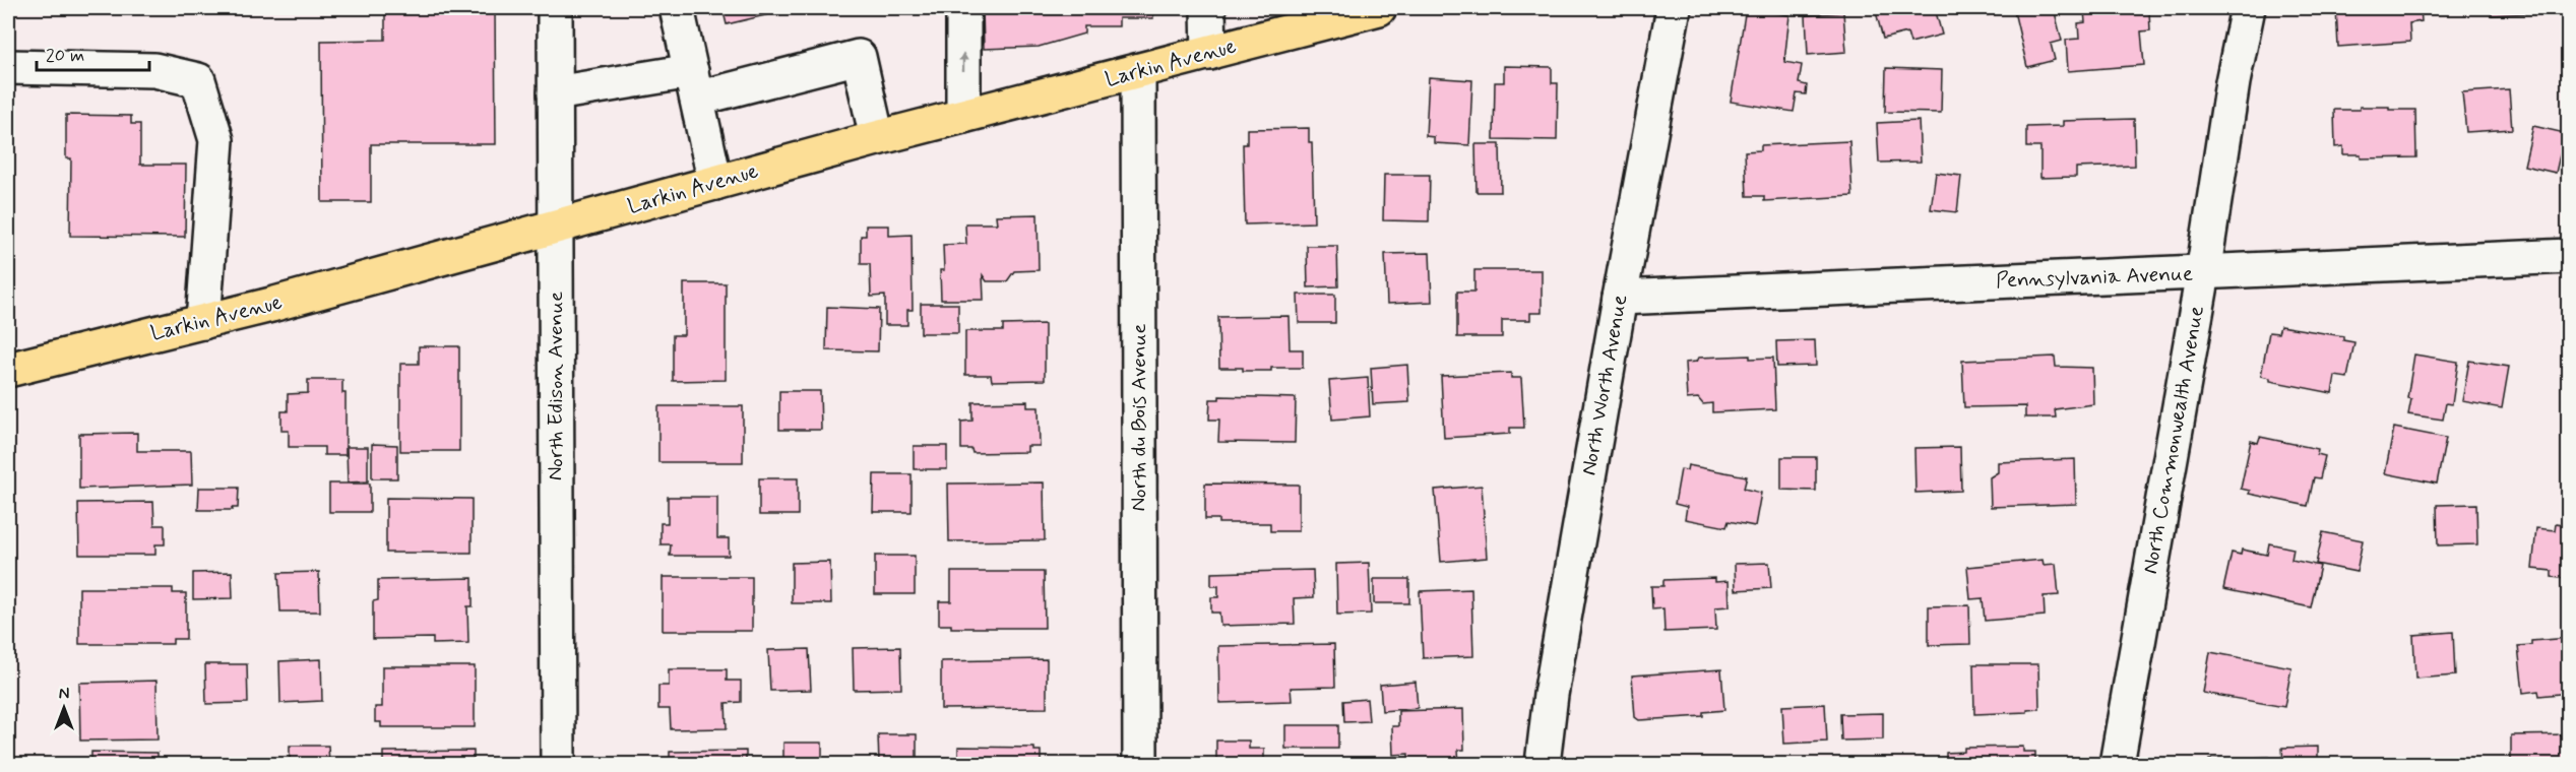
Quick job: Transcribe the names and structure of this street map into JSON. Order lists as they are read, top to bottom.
{
  "streets": {
    "main road": ["Larkin Avenue"],
    "street": [
      "Pennsylvania Avenue",
      "North Worth Avenue",
      "North Edison Avenue",
      "North du Bois Avenue",
      "North Commonwealth Avenue"
    ]
  },
  "crossings": [
    ["Larkin Avenue", "North Edison Avenue"],
    ["Larkin Avenue", "North du Bois Avenue"],
    ["Pennsylvania Avenue", "North Worth Avenue"],
    ["Pennsylvania Avenue", "North Commonwealth Avenue"]
  ],
  "scale_bar": "20 m",
  "north": "top"
}
